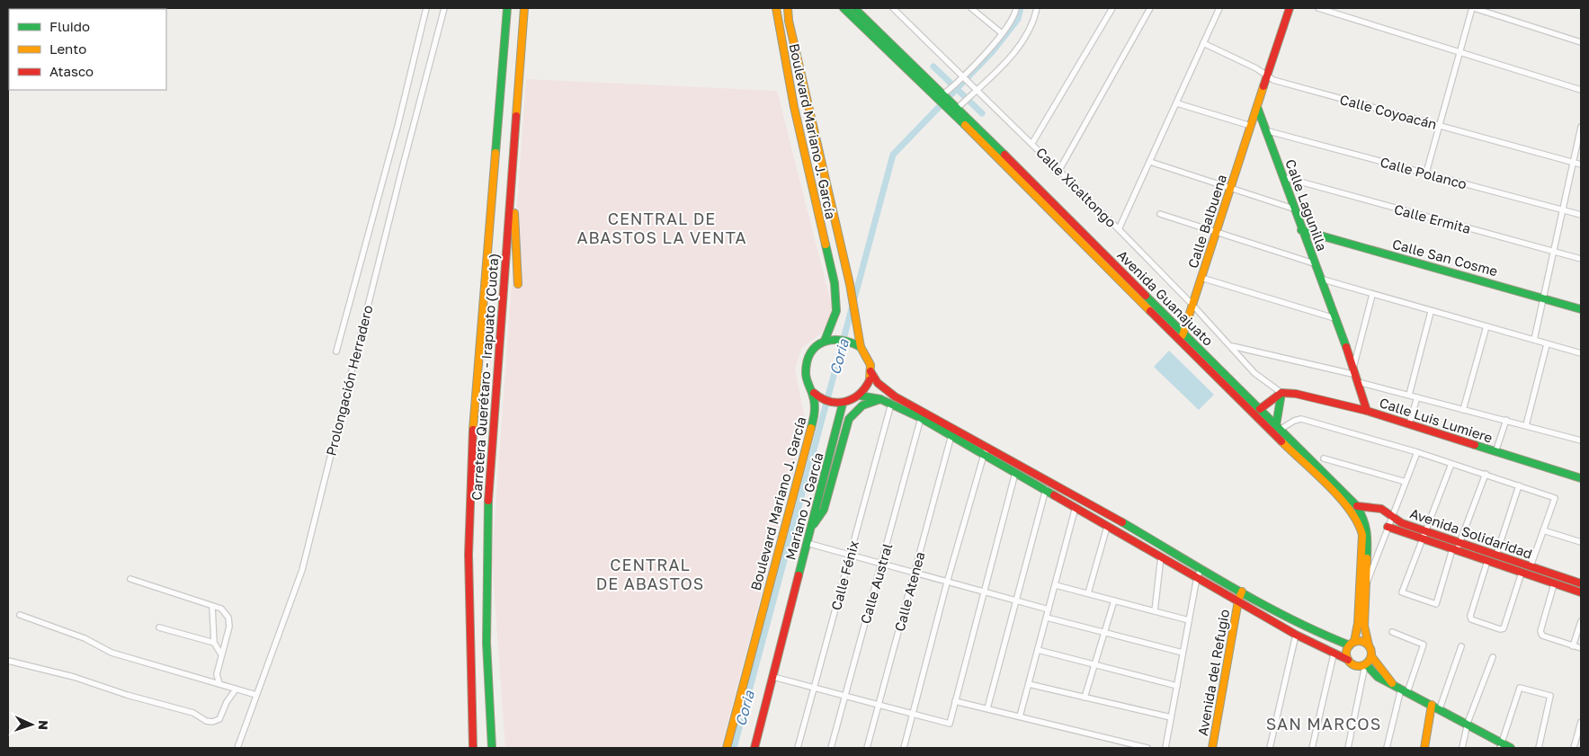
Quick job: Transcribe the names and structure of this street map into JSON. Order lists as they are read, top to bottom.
{
  "streets": {
    "main road": [
      "Boulevard Mariano J. García",
      "Calle Lagunilla",
      "Calle Balbuena",
      "Calle San Cosme",
      "Avenida Guanajuato",
      "Carretera Querétaro - Irapuato (Cuota)",
      "Calle Luis Lumiere",
      "Mariano J. García",
      "Avenida Solidaridad",
      "Avenida del Refugio"
    ],
    "street": [
      "Calle Coyoacán",
      "Calle Polanco",
      "Calle Xicaltongo",
      "Calle Ermita",
      "Prolongación Herradero",
      "Calle Fénix",
      "Calle Austral",
      "Calle Atenea"
    ]
  },
  "crossings": [
    ["Boulevard Mariano J. García", "Mariano J. García"],
    ["Calle Polanco", "Calle Lagunilla"],
    ["Calle Xicaltongo", "Calle Balbuena"],
    ["Calle Xicaltongo", "Calle Luis Lumiere"],
    ["Calle Lagunilla", "Calle Ermita"],
    ["Calle Lagunilla", "Calle Balbuena"],
    ["Calle Lagunilla", "Calle San Cosme"],
    ["Calle Lagunilla", "Calle Luis Lumiere"],
    ["Calle Balbuena", "Avenida Guanajuato"],
    ["Avenida Guanajuato", "Avenida Solidaridad"]
  ],
  "districts": ["CENTRAL DE ABASTOS LA VENTA", "CENTRAL DE ABASTOS", "SAN MARCOS"],
  "water": ["Coria"],
  "legend": ["Fluido", "Lento", "Atasco"],
  "north": "right"
}
